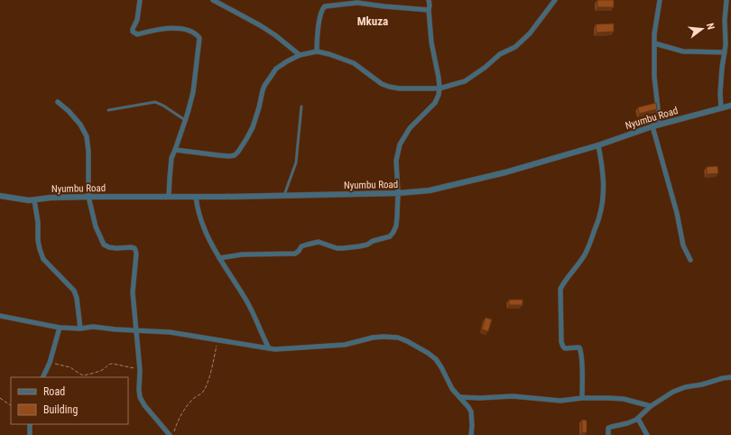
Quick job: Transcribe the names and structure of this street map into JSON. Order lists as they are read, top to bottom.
{
  "streets": {
    "street": ["Nyumbu Road"]
  },
  "districts": ["Mkuza"],
  "legend": ["Road", "Building"],
  "north": "right"
}
